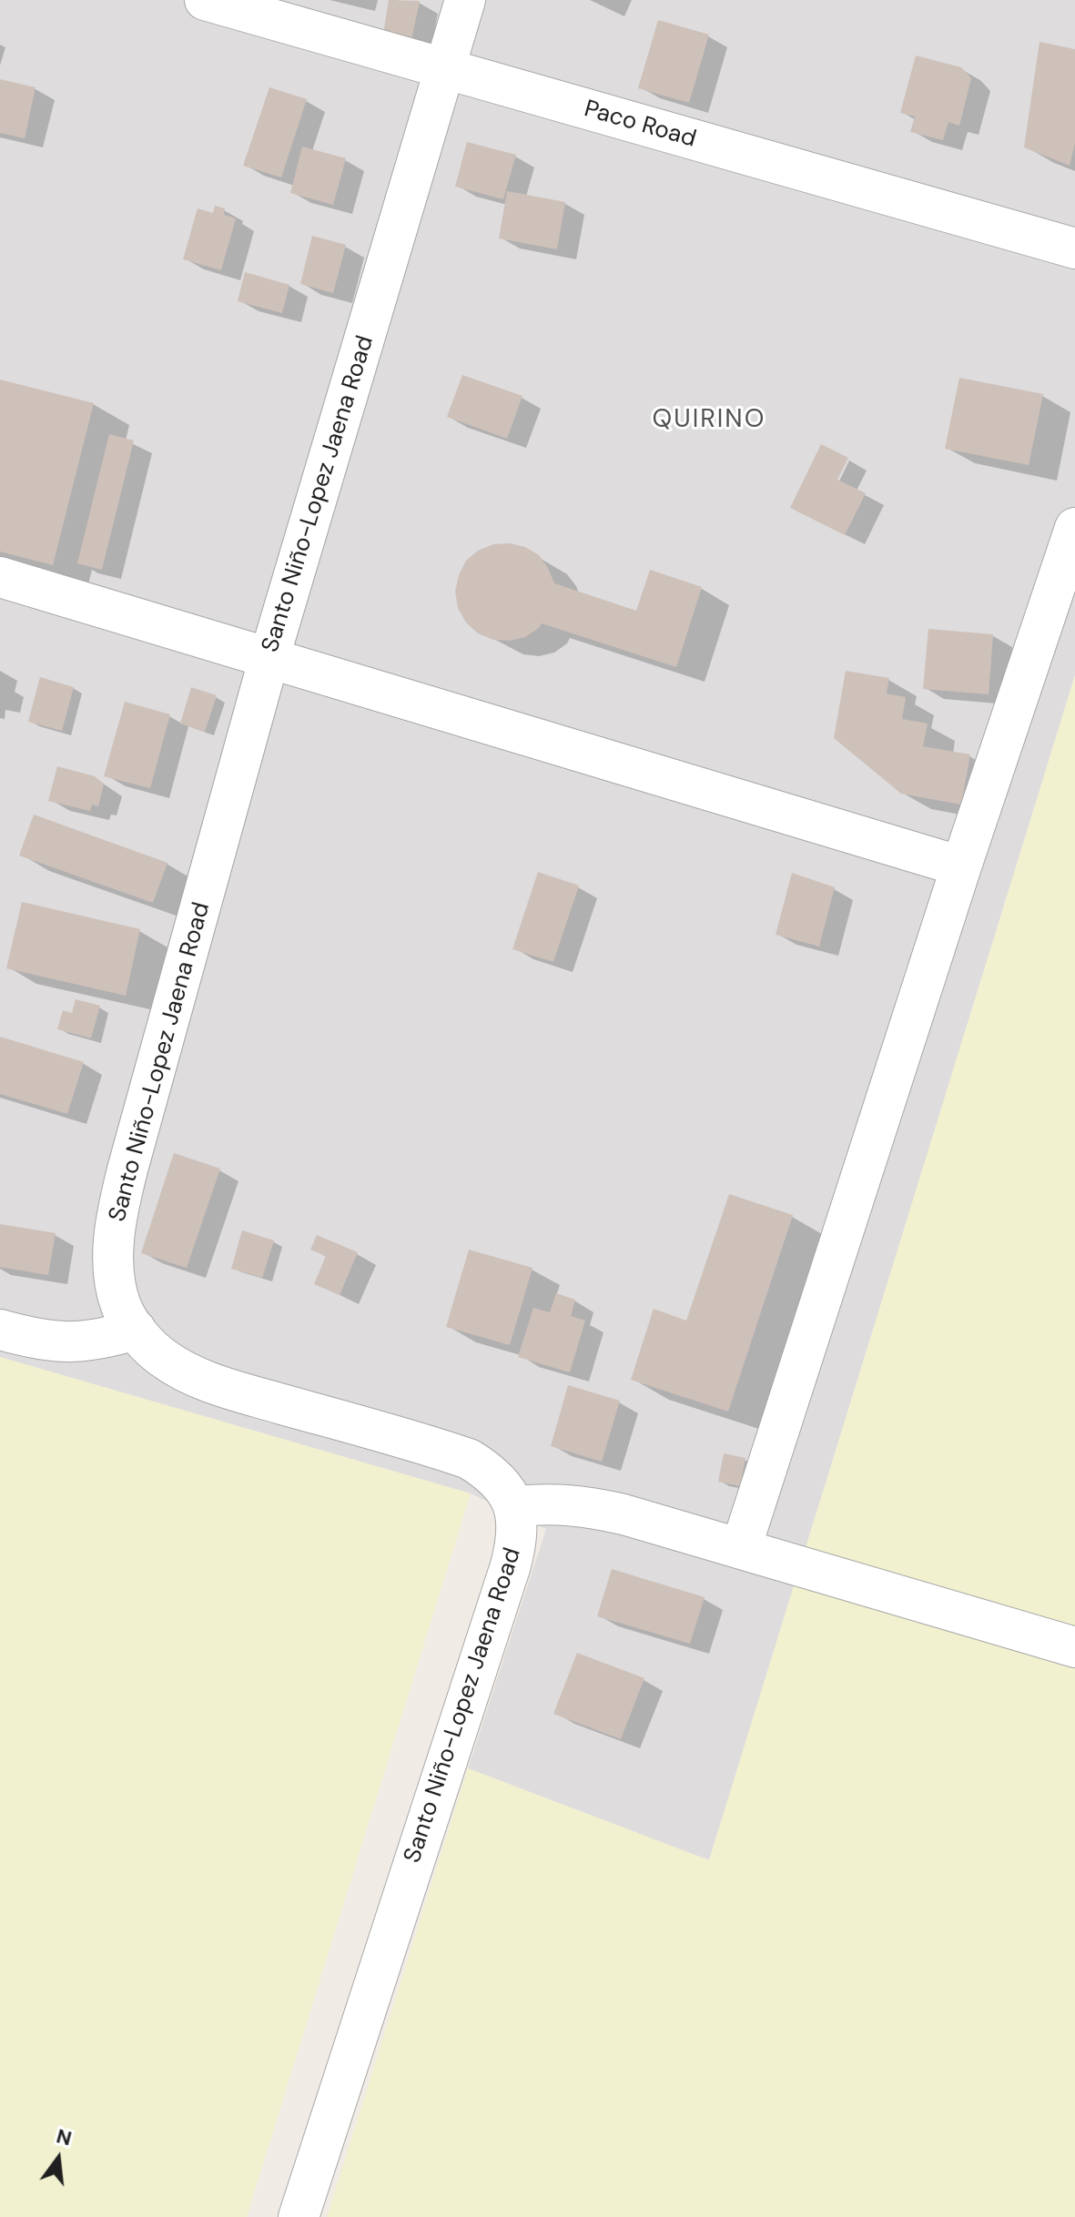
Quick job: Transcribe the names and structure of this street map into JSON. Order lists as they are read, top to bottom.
{
  "streets": {
    "street": ["Paco Road", "Santo Niño-Lopez Jaena Road"]
  },
  "crossings": [
    ["Paco Road", "Santo Niño-Lopez Jaena Road"]
  ],
  "districts": ["QUIRINO"],
  "north": "top"
}
